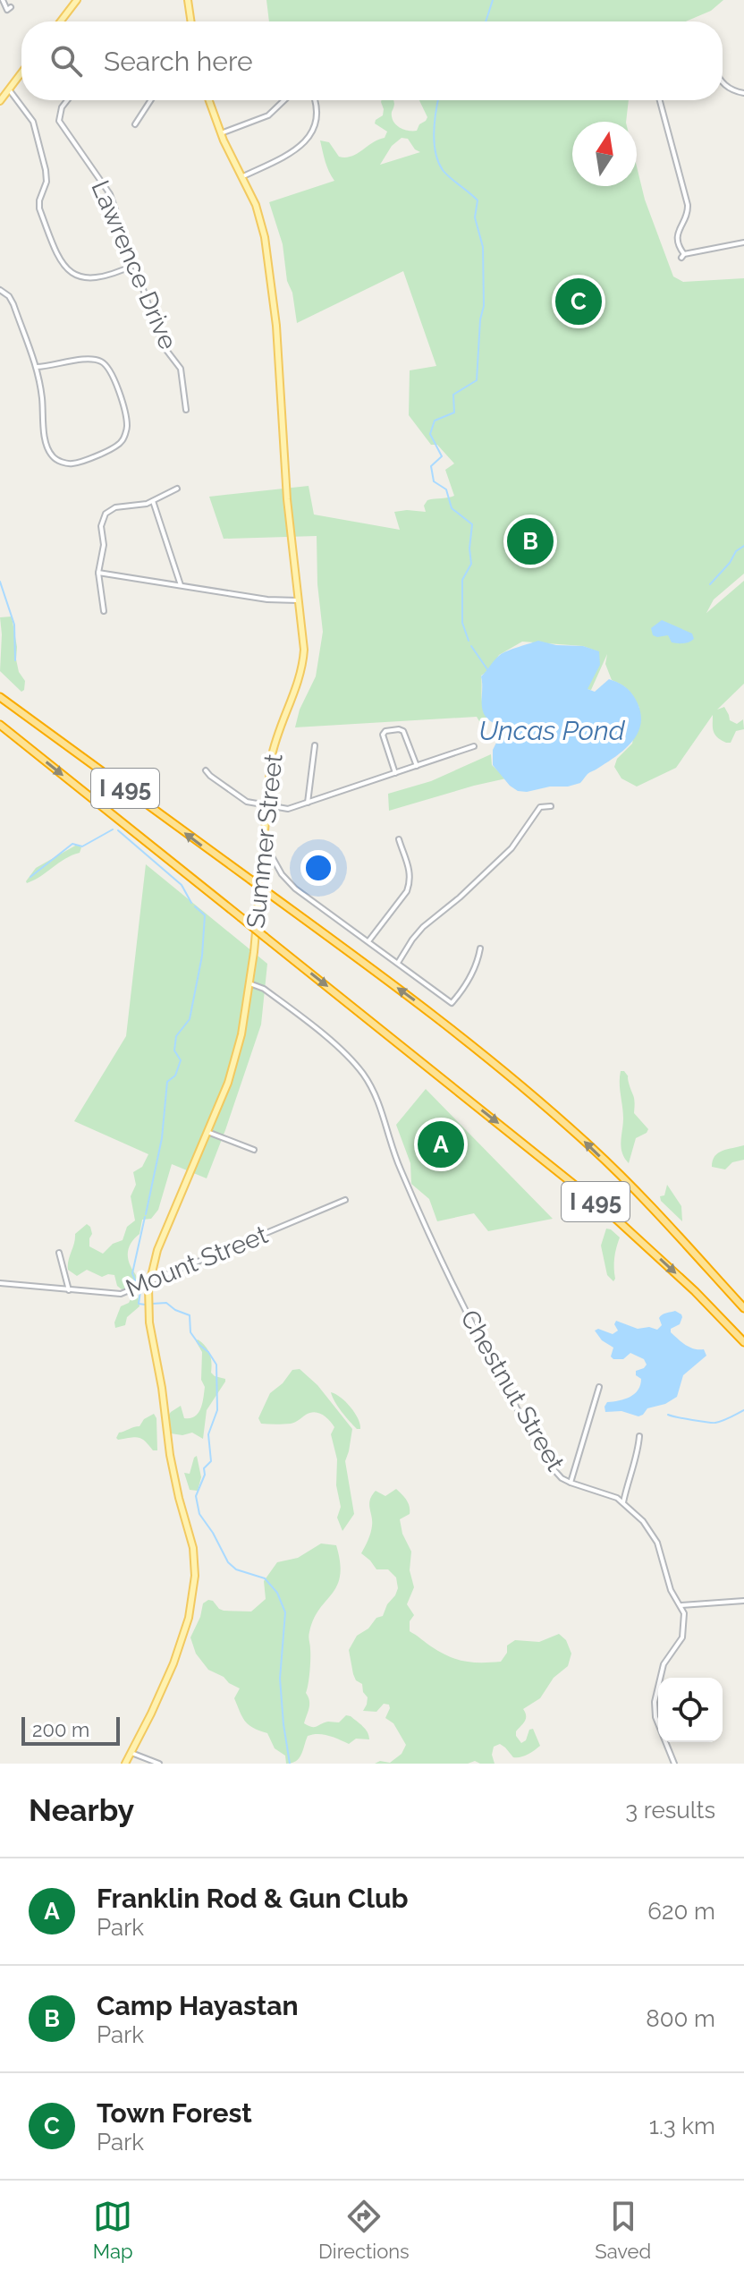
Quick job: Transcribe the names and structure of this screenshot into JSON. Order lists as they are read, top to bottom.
{
  "streets": {
    "highway": ["I 495"],
    "main road": ["Summer Street"],
    "street": ["Lawrence Drive", "Mount Street", "Chestnut Street"]
  },
  "crossings": [
    ["Summer Street", "Mount Street"],
    ["Summer Street", "Chestnut Street"]
  ],
  "water": ["Uncas Pond"],
  "scale_bar": "200 m",
  "north": "top",
  "page": {
    "search": "Search here",
    "pins": ["C", "B", "A"],
    "scale": "200 m",
    "heading": ["Nearby", "3 results"],
    "list": [
      {
        "mark": "A",
        "name": "Franklin Rod & Gun Club",
        "note": "Park",
        "value": "620 m"
      },
      {
        "mark": "B",
        "name": "Camp Hayastan",
        "note": "Park",
        "value": "800 m"
      },
      {
        "mark": "C",
        "name": "Town Forest",
        "note": "Park",
        "value": "1.3 km"
      }
    ],
    "nav": ["Map", "Directions", "Saved"]
  }
}
